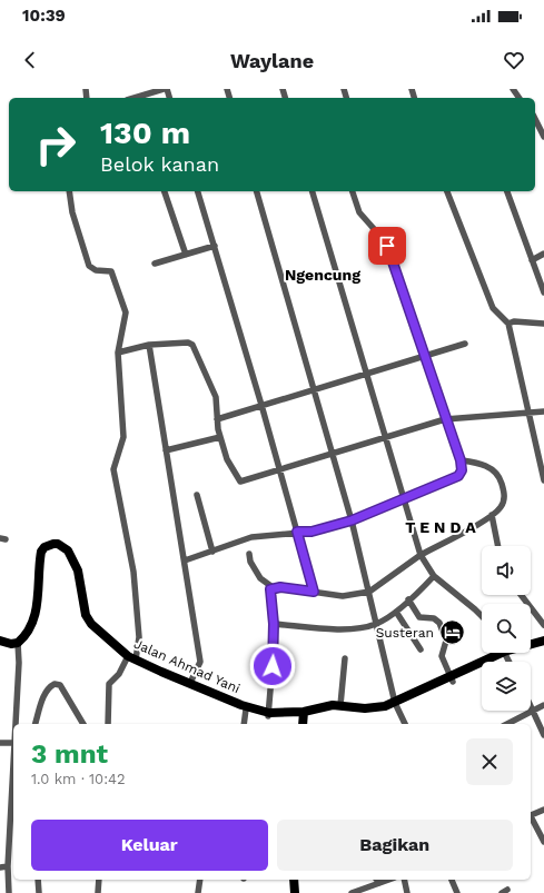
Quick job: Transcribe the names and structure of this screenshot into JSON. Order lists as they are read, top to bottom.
{
  "streets": {
    "highway": ["Jalan Ahmad Yani"]
  },
  "districts": ["Ngencung", "T E N D A"],
  "places": {
    "hotel": ["Susteran"]
  },
  "page": {
    "status": "10:39",
    "header": "Waylane",
    "turn": ["130 m", "Belok kanan"],
    "heading": ["3 mnt", "1.0 km · 10:42"],
    "buttons": ["Keluar", "Bagikan"]
  }
}
